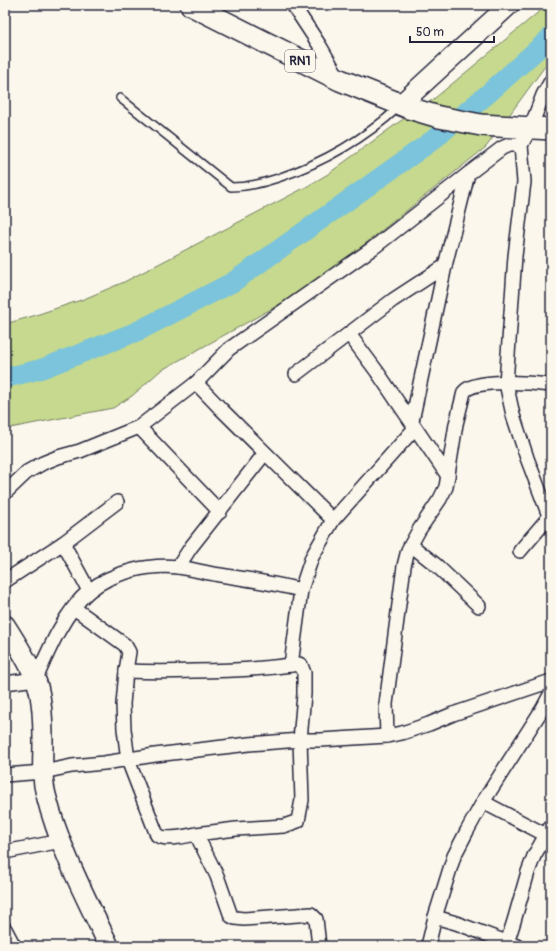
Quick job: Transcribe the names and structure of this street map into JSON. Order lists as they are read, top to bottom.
{
  "streets": {
    "main road": ["RN1"]
  },
  "scale_bar": "50 m"
}
